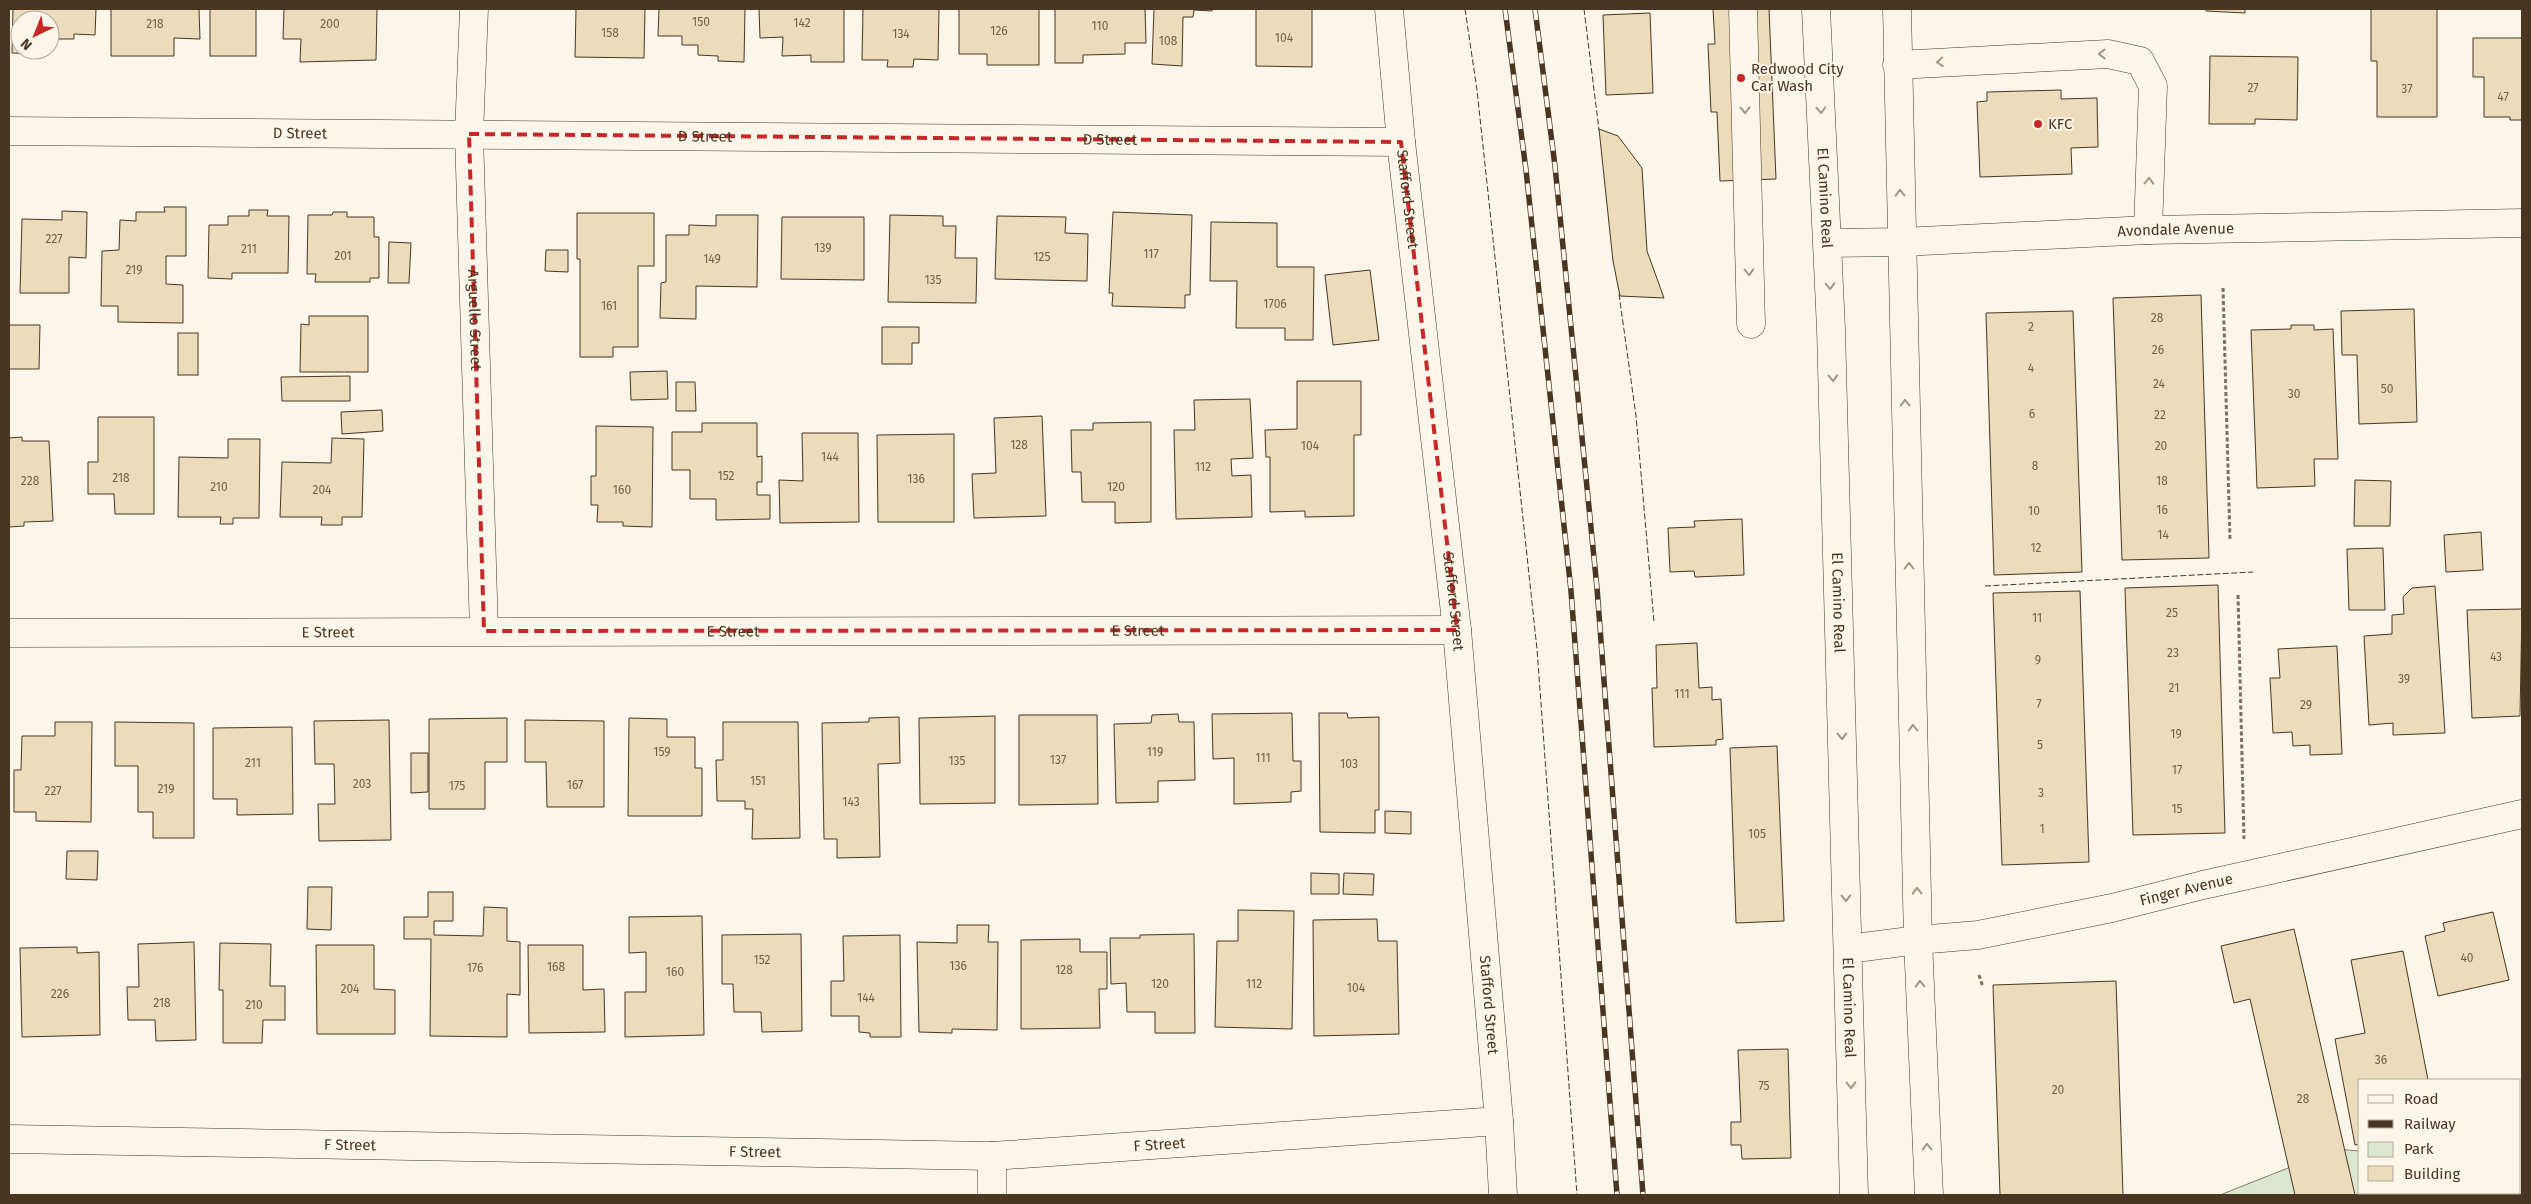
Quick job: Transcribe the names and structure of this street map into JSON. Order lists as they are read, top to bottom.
{
  "streets": {
    "street": [
      "D Street",
      "El Camino Real",
      "Stafford Street",
      "Avondale Avenue",
      "Arguello Street",
      "E Street",
      "Finger Avenue",
      "F Street"
    ]
  },
  "crossings": [
    ["D Street", "Stafford Street"],
    ["D Street", "Arguello Street"],
    ["El Camino Real", "Avondale Avenue"],
    ["El Camino Real", "Finger Avenue"],
    ["Stafford Street", "E Street"],
    ["Stafford Street", "F Street"],
    ["Arguello Street", "E Street"]
  ],
  "places": ["Redwood City Car Wash", "KFC"],
  "house_numbers": [
    "150",
    "142",
    "218",
    "200",
    "110",
    "126",
    "158",
    "134",
    "104",
    "108",
    "27",
    "37",
    "47",
    "227",
    "139",
    "211",
    "117",
    "201",
    "125",
    "149",
    "219",
    "135",
    "1706",
    "161",
    "28",
    "2",
    "26",
    "4",
    "24",
    "50",
    "30",
    "6",
    "22",
    "128",
    "104",
    "20",
    "144",
    "8",
    "112",
    "152",
    "218",
    "136",
    "228",
    "18",
    "210",
    "120",
    "204",
    "160",
    "16",
    "10",
    "14",
    "12",
    "25",
    "11",
    "23",
    "43",
    "9",
    "39",
    "21",
    "111",
    "7",
    "29",
    "19",
    "5",
    "159",
    "119",
    "111",
    "137",
    "135",
    "211",
    "103",
    "17",
    "151",
    "203",
    "167",
    "175",
    "219",
    "227",
    "3",
    "143",
    "15",
    "1",
    "105",
    "40",
    "152",
    "136",
    "168",
    "176",
    "128",
    "160",
    "120",
    "112",
    "104",
    "204",
    "226",
    "144",
    "218",
    "210",
    "36",
    "75",
    "20",
    "28"
  ],
  "legend": [
    "Road",
    "Railway",
    "Park",
    "Building"
  ],
  "north": "bottom left"
}
